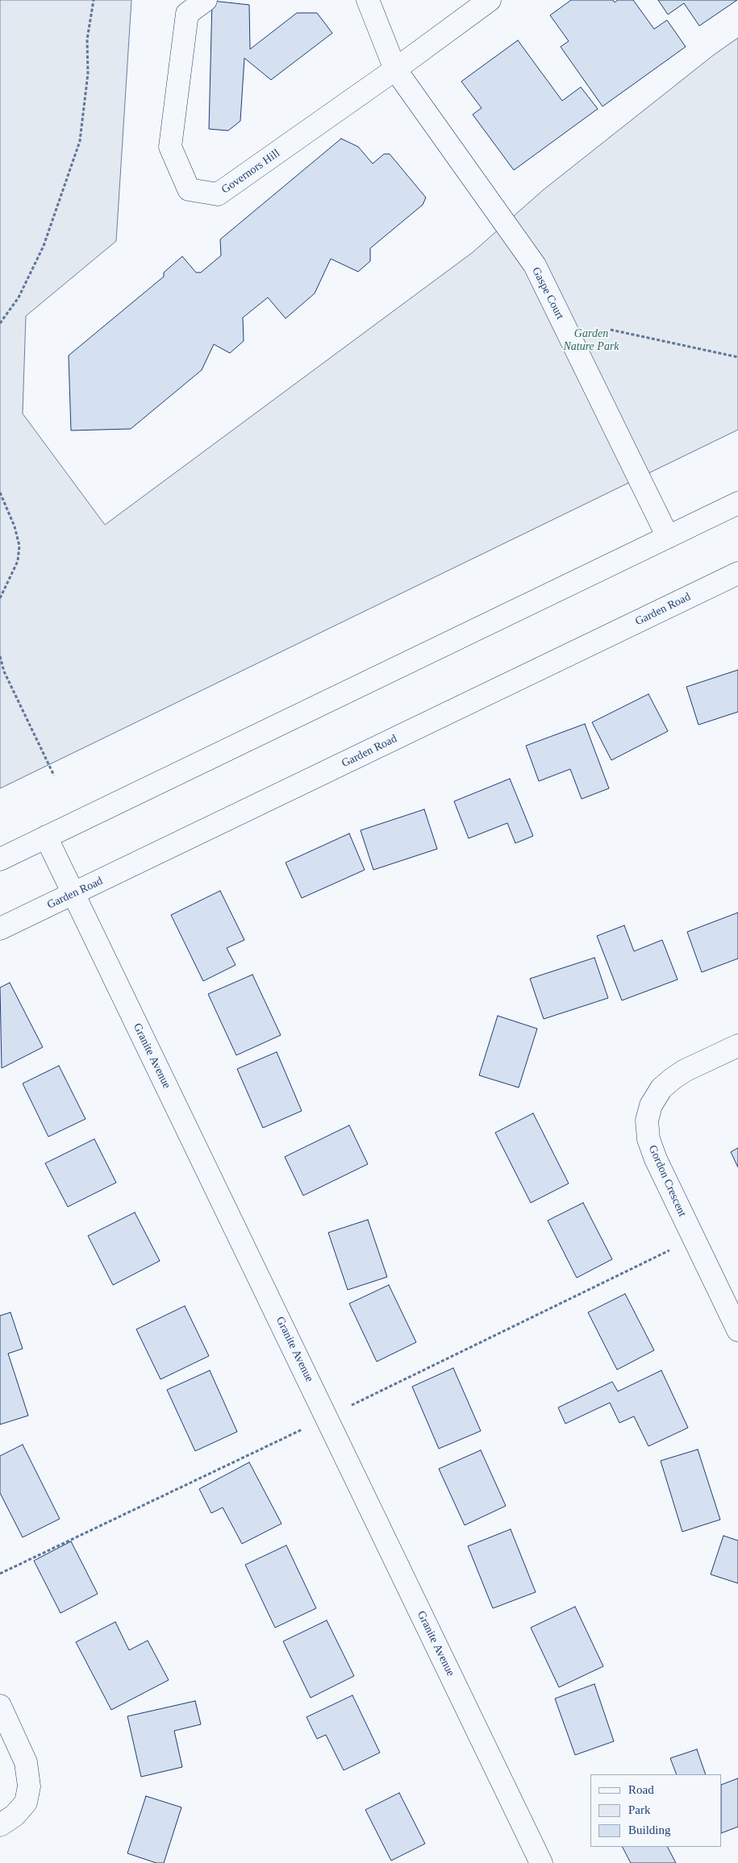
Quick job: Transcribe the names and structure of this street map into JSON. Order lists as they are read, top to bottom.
{
  "streets": {
    "street": [
      "Governors Hill",
      "Gaspe Court",
      "Garden Road",
      "Granite Avenue",
      "Gordon Crescent"
    ]
  },
  "crossings": [
    ["Governors Hill", "Gaspe Court"],
    ["Garden Road", "Granite Avenue"]
  ],
  "parks": ["Garden Nature Park"],
  "legend": ["Road", "Park", "Building"]
}
